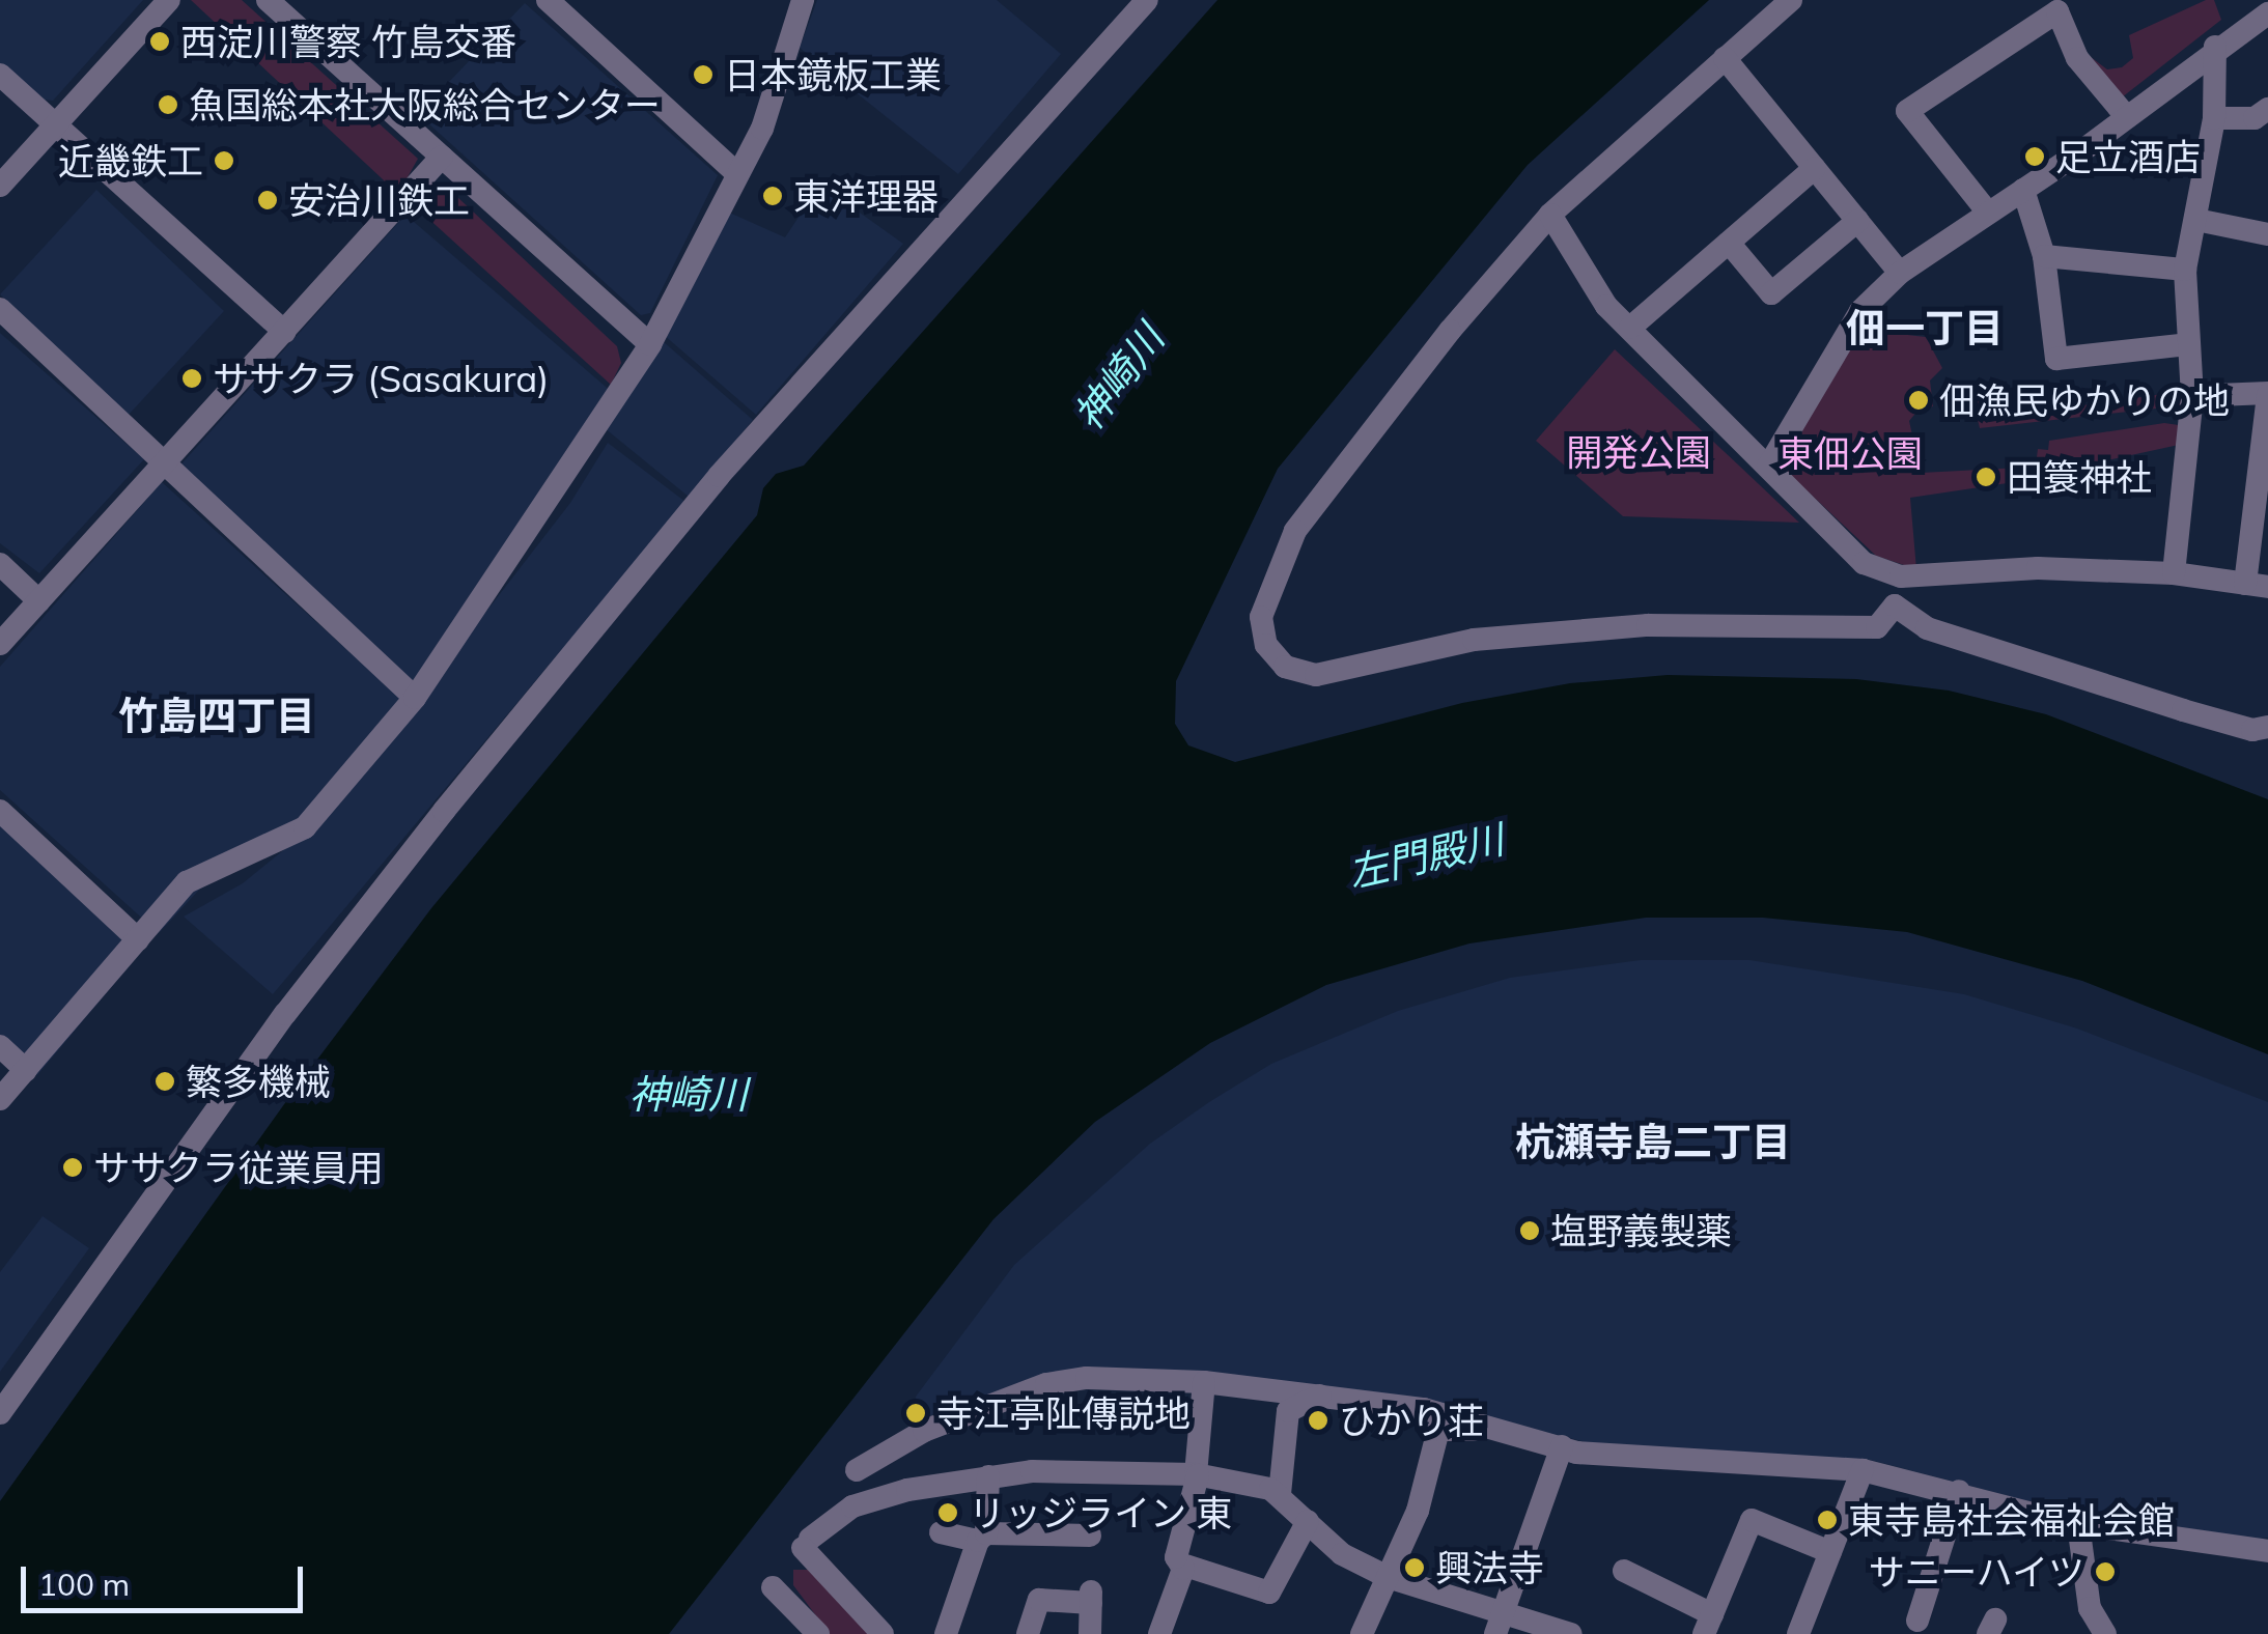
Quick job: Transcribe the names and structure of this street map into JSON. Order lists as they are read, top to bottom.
{
  "districts": ["佃一丁目", "竹島四丁目", "杭瀬寺島二丁目"],
  "water": ["神崎川", "左門殿川"],
  "parks": ["開発公園", "東佃公園"],
  "places": [
    "西淀川警察 竹島交番",
    "日本鏡板工業",
    "魚国総本社大阪総合センター",
    "足立酒店",
    "近畿鉄工",
    "東洋理器",
    "安治川鉄工",
    "ササクラ (Sasakura)",
    "佃漁民ゆかりの地",
    "田簑神社",
    "繁多機械",
    "ササクラ従業員用",
    "塩野義製薬",
    "寺江亭阯傳説地",
    "ひかり荘",
    "リッジライン 東",
    "東寺島社会福祉会館",
    "興法寺",
    "サニーハイツ"
  ],
  "scale_bar": "100 m"
}
